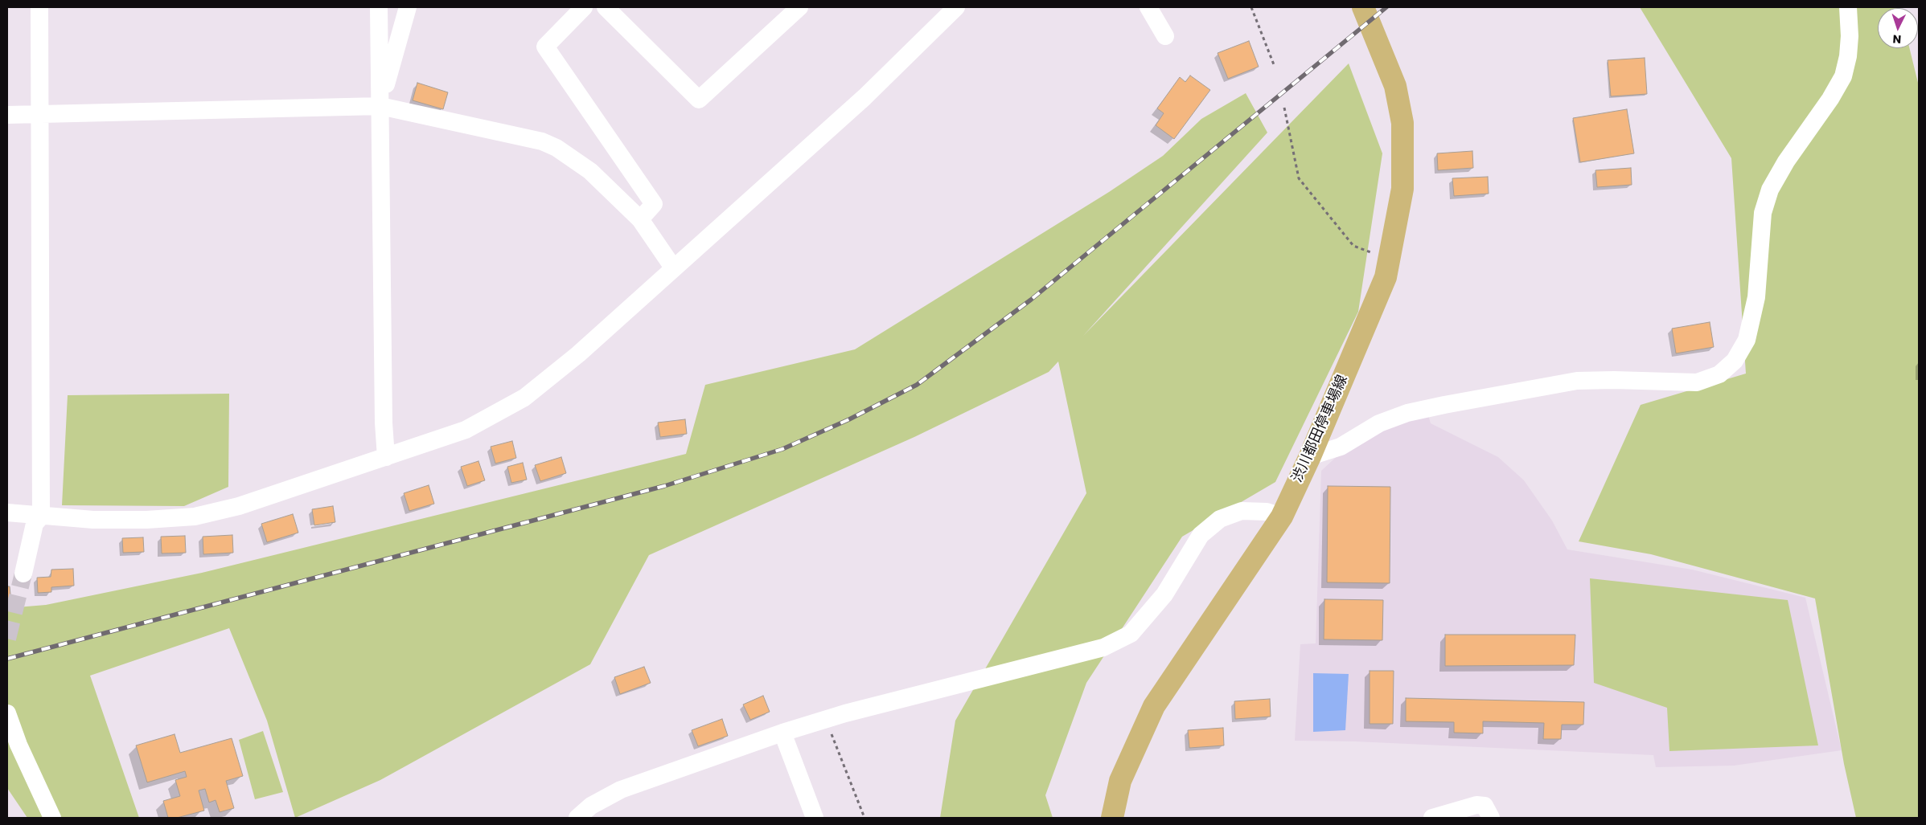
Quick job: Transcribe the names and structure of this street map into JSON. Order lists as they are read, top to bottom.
{
  "streets": {
    "main road": ["渋川都田停車場線"]
  },
  "north": "bottom"
}
